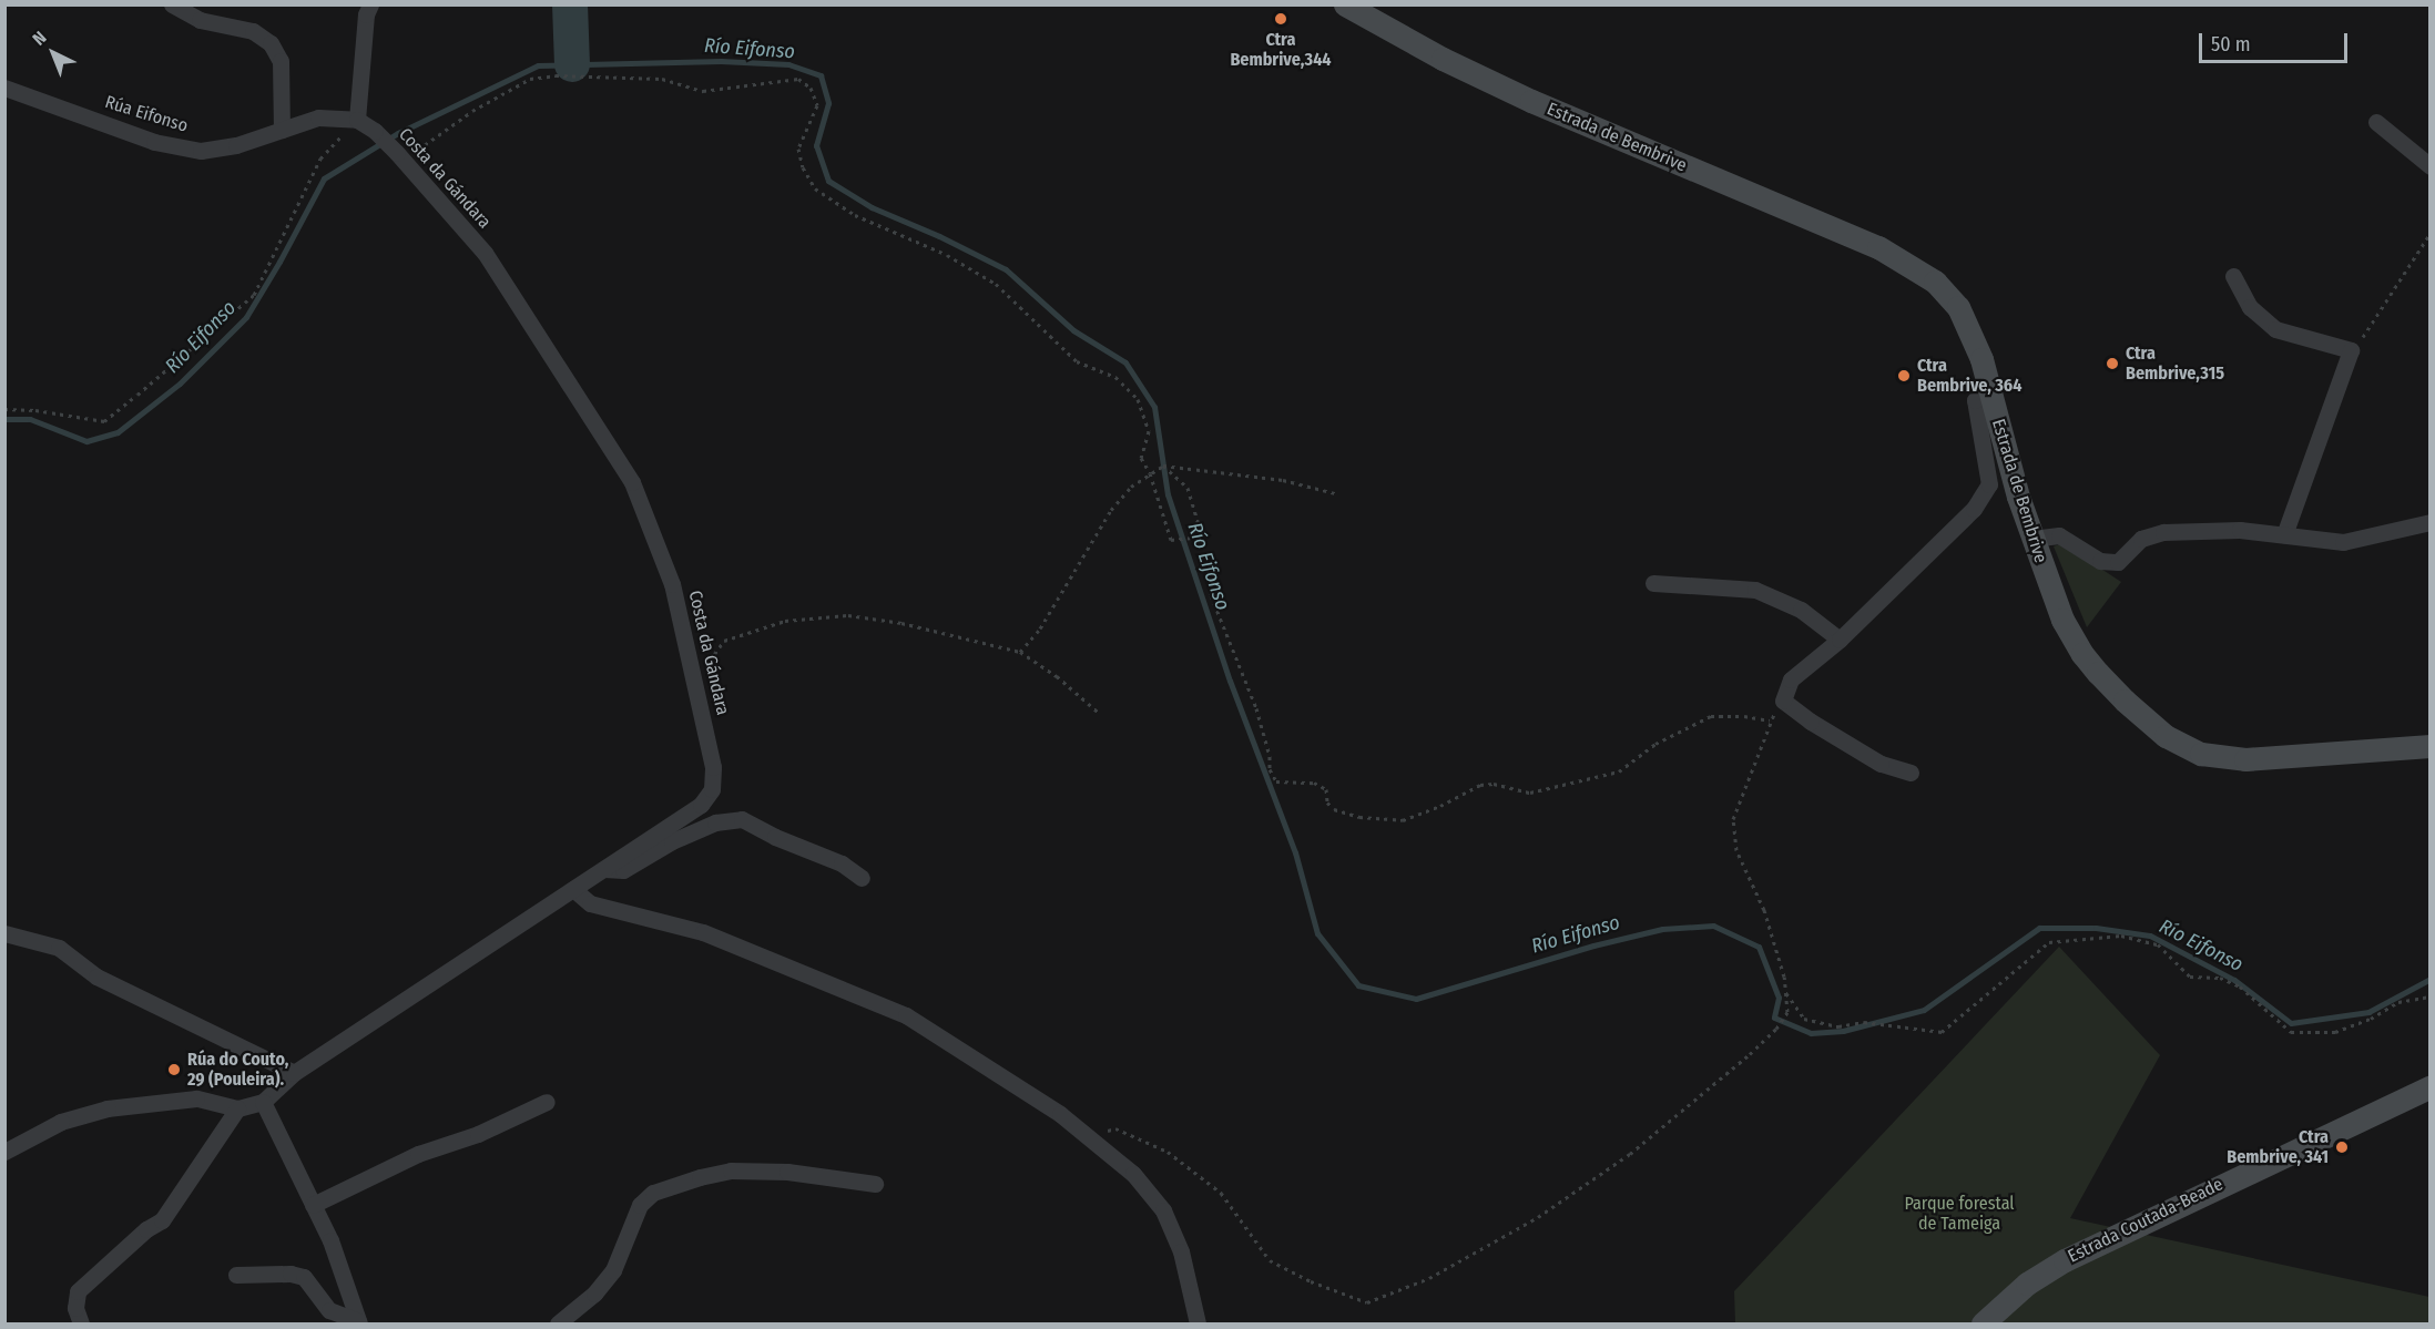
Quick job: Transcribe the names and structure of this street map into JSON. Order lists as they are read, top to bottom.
{
  "streets": {
    "street": [
      "Rúa Eifonso",
      "Estrada de Bembrive",
      "Costa da Gándara",
      "Estrada Coutada-Beade"
    ]
  },
  "crossings": [
    ["Rúa Eifonso", "Costa da Gándara"]
  ],
  "water": ["Río Eifonso"],
  "parks": ["Parque forestal de Tameiga"],
  "places": [
    "Ctra Bembrive,344",
    "Ctra Bembrive,315",
    "Ctra Bembrive, 364",
    "Rúa do Couto, 29 (Pouleira).",
    "Ctra Bembrive, 341"
  ],
  "scale_bar": "50 m",
  "north": "top left"
}
